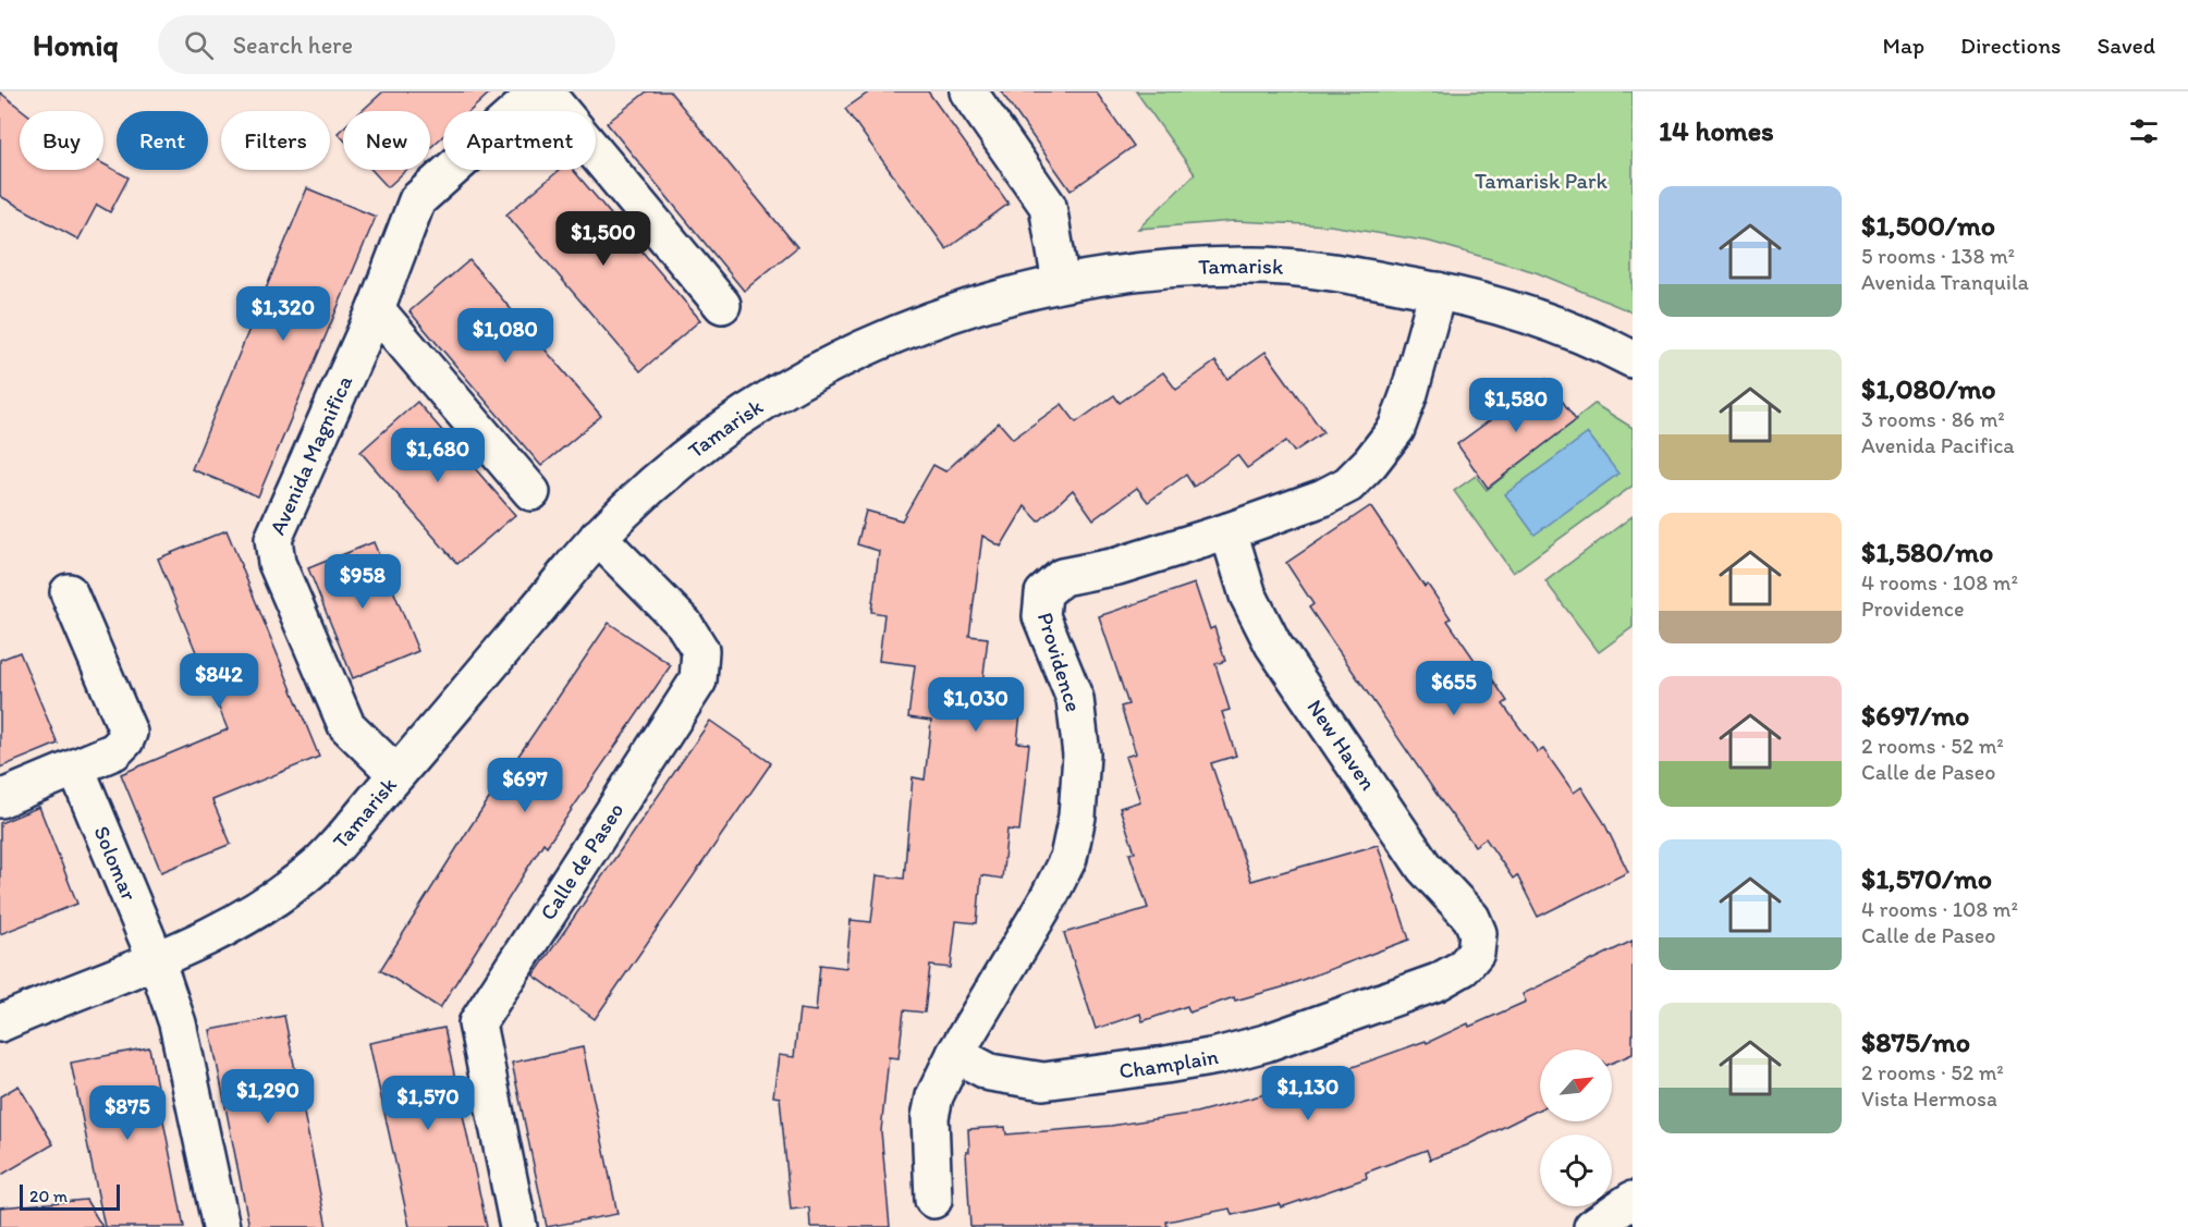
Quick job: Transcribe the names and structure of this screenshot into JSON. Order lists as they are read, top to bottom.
{
  "streets": {
    "street": [
      "Tamarisk",
      "Avenida Magnifica",
      "Providence",
      "New Haven",
      "Calle de Paseo",
      "Solomar",
      "Champlain"
    ]
  },
  "crossings": [
    ["Tamarisk", "Avenida Magnifica"],
    ["Tamarisk", "Providence"],
    ["Tamarisk", "Calle de Paseo"],
    ["Tamarisk", "Solomar"],
    ["Providence", "New Haven"],
    ["Providence", "Champlain"],
    ["New Haven", "Champlain"]
  ],
  "parks": ["Tamarisk Park"],
  "scale_bar": "20 m",
  "north": "top right",
  "page": {
    "header": "Homiq",
    "search": "Search here",
    "nav": ["Map", "Directions", "Saved"],
    "heading": "14 homes",
    "chip": [
      "Buy",
      "Rent",
      "Filters",
      "New",
      "Apartment"
    ],
    "list": [
      {
        "name": "$1,500/mo",
        "note": "5 rooms · 138 m² · Avenida Tranquila"
      },
      {
        "name": "$1,080/mo",
        "note": "3 rooms · 86 m² · Avenida Pacifica"
      },
      {
        "name": "$1,580/mo",
        "note": "4 rooms · 108 m² · Providence"
      },
      {
        "name": "$697/mo",
        "note": "2 rooms · 52 m² · Calle de Paseo"
      },
      {
        "name": "$1,570/mo",
        "note": "4 rooms · 108 m² · Calle de Paseo"
      },
      {
        "name": "$875/mo",
        "note": "2 rooms · 52 m² · Vista Hermosa"
      }
    ],
    "price": [
      "$1,500",
      "$1,320",
      "$1,080",
      "$1,580",
      "$1,680",
      "$958",
      "$842",
      "$655",
      "$1,030",
      "$697",
      "$1,130",
      "$1,290",
      "$1,570",
      "$875"
    ],
    "scale": "20 m"
  }
}
